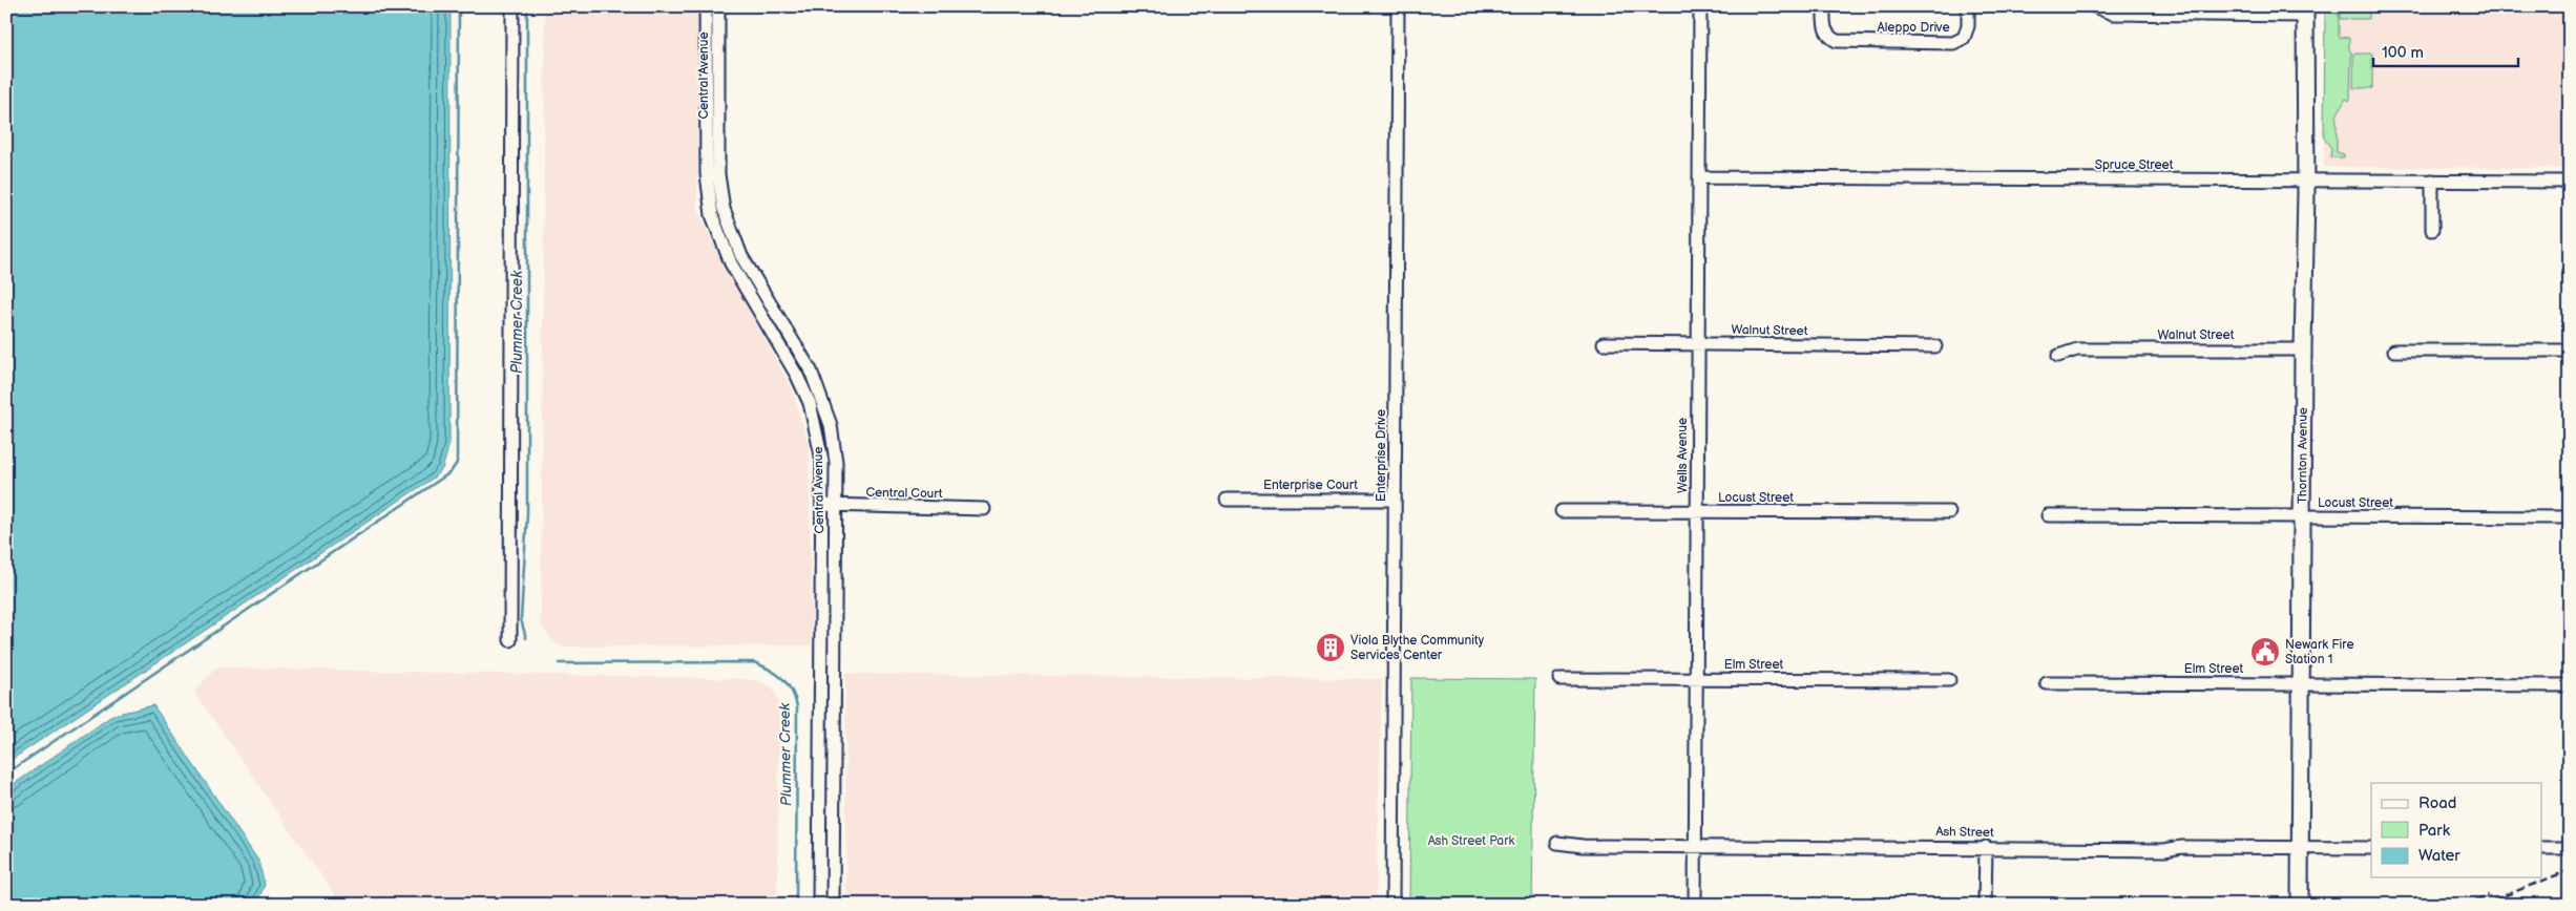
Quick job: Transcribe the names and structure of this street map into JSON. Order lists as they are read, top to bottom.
{
  "streets": {
    "main road": ["Thornton Avenue"],
    "street": [
      "Aleppo Drive",
      "Central Avenue",
      "Spruce Street",
      "Walnut Street",
      "Enterprise Drive",
      "Wells Avenue",
      "Enterprise Court",
      "Central Court",
      "Locust Street",
      "Elm Street",
      "Ash Street"
    ]
  },
  "crossings": [
    ["Central Avenue", "Central Court"],
    ["Spruce Street", "Wells Avenue"],
    ["Spruce Street", "Thornton Avenue"],
    ["Walnut Street", "Wells Avenue"],
    ["Walnut Street", "Thornton Avenue"],
    ["Enterprise Drive", "Enterprise Court"],
    ["Wells Avenue", "Locust Street"],
    ["Wells Avenue", "Elm Street"],
    ["Wells Avenue", "Ash Street"],
    ["Thornton Avenue", "Locust Street"],
    ["Thornton Avenue", "Elm Street"],
    ["Thornton Avenue", "Ash Street"]
  ],
  "water": ["Plummer Creek"],
  "parks": ["Ash Street Park"],
  "places": {
    "building": ["Viola Blythe Community Services Center"],
    "public building": ["Newark Fire Station 1"]
  },
  "legend": ["Road", "Park", "Water"],
  "scale_bar": "100 m"
}
